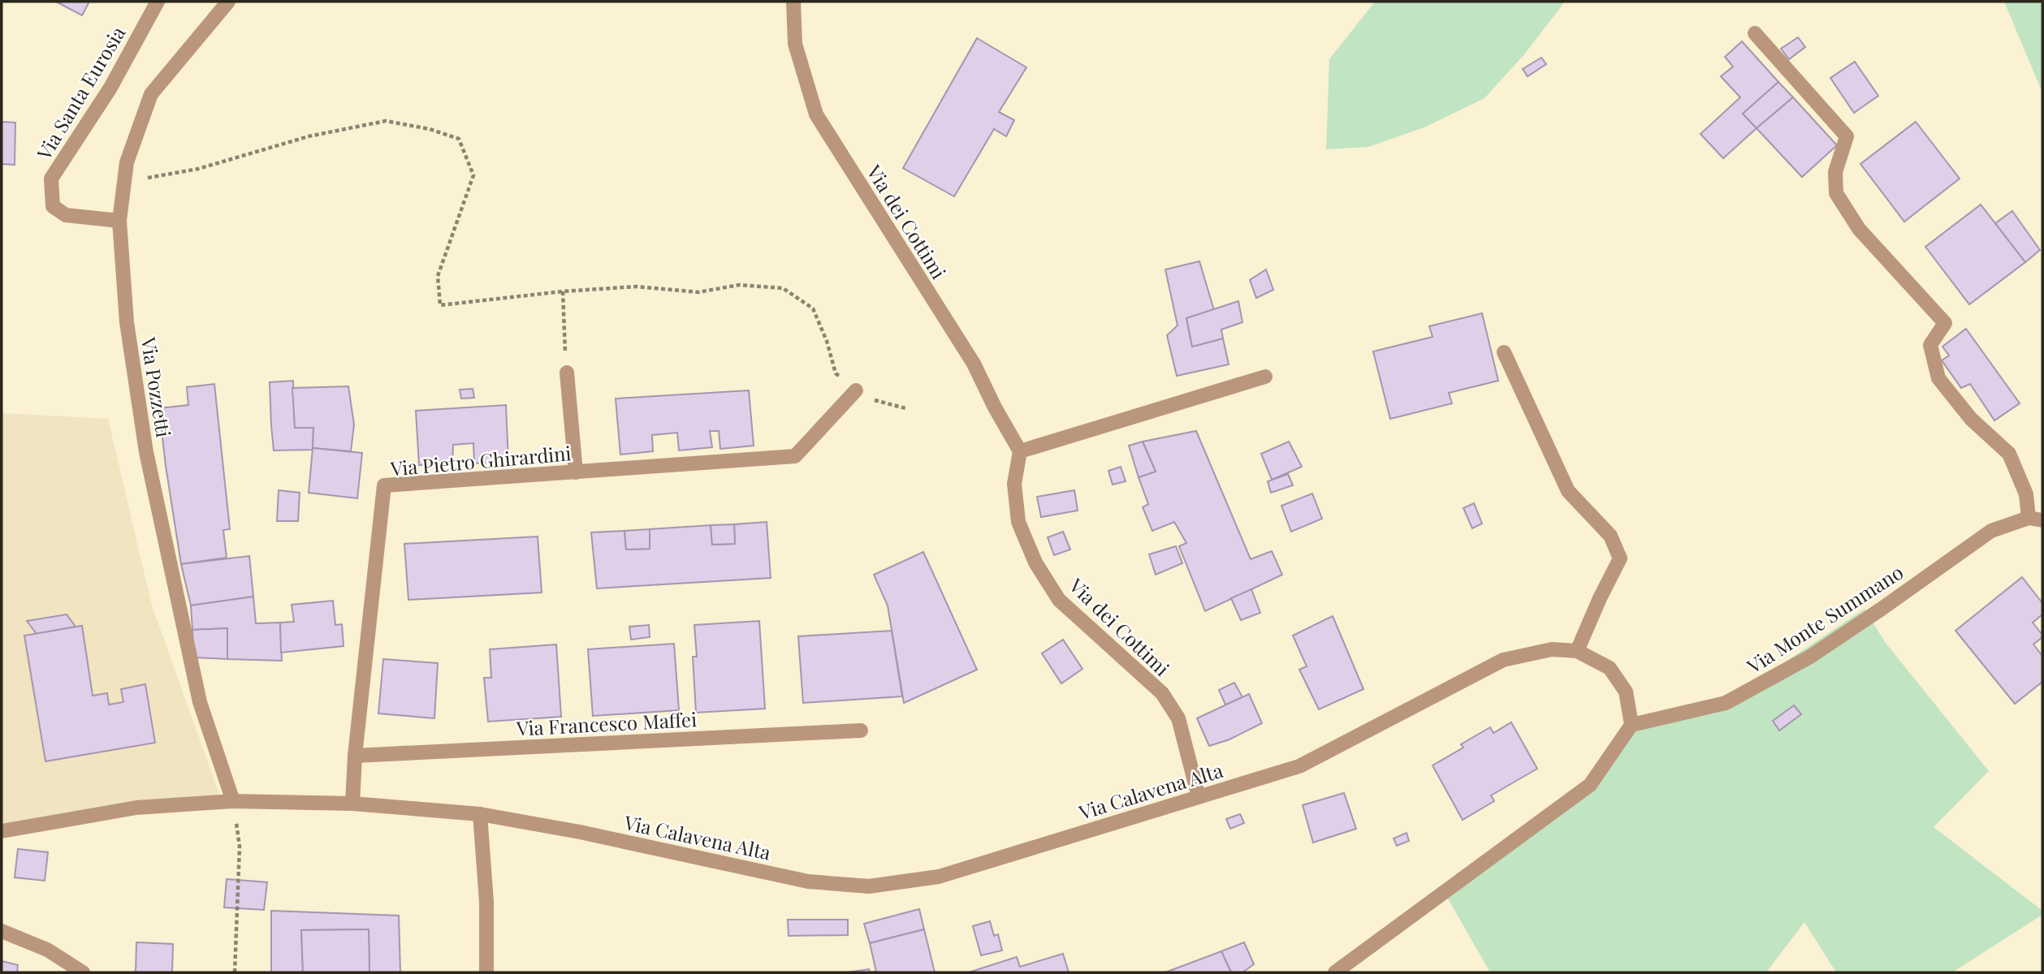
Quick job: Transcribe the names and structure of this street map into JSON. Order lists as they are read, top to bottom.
{
  "streets": {
    "street": [
      "Via Santa Eurosia",
      "Via dei Cottimi",
      "Via Pozzetti",
      "Via Pietro Ghirardini",
      "Via Monte Summano",
      "Via Francesco Maffei",
      "Via Calavena Alta"
    ]
  },
  "crossings": [
    ["Via Santa Eurosia", "Via Pozzetti"],
    ["Via dei Cottimi", "Via Calavena Alta"],
    ["Via Pozzetti", "Via Calavena Alta"],
    ["Via Pietro Ghirardini", "Via Francesco Maffei"],
    ["Via Pietro Ghirardini", "Via Calavena Alta"],
    ["Via Monte Summano", "Via Calavena Alta"]
  ]
}
